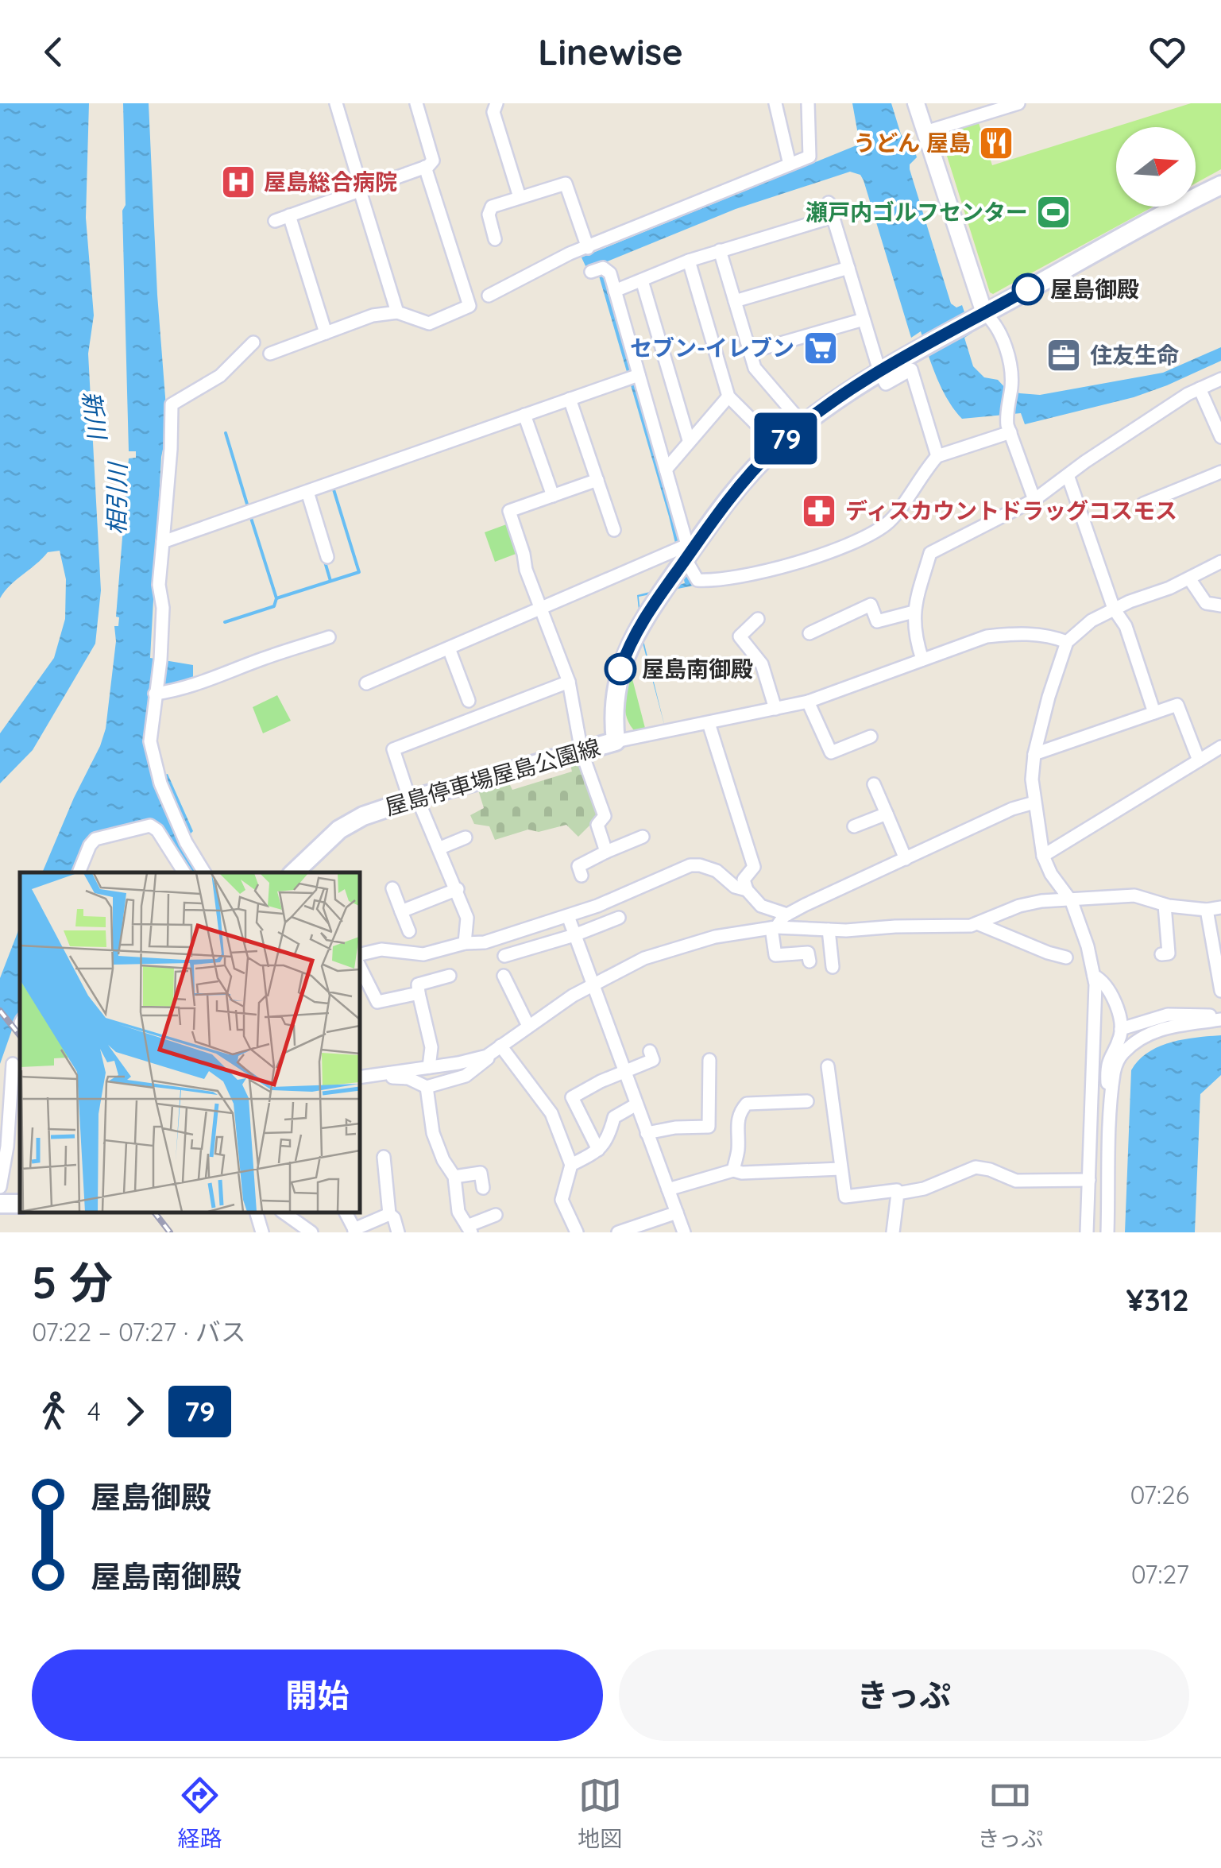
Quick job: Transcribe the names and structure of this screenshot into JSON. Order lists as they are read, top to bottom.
{
  "streets": {
    "main road": ["屋島停車場屋島公園線"]
  },
  "water": ["新川", "相引川"],
  "places": {
    "restaurant": ["うどん 屋島"],
    "hospital": ["屋島総合病院"],
    "sports": ["瀬戸内ゴルフセンター"],
    "other": ["屋島御殿", "屋島南御殿"],
    "supermarket": ["セブン-イレブン"],
    "office": ["住友生命"],
    "pharmacy": ["ディスカウントドラッグコスモス"]
  },
  "lines": ["bus line 79"],
  "north": "right",
  "page": {
    "header": "Linewise",
    "on_map": "79",
    "heading": ["5 分", "07:22 – 07:27 · バス", "¥312"],
    "legs": ["4", "79"],
    "list": [
      {
        "name": "屋島御殿",
        "value": "07:26"
      },
      {
        "name": "屋島南御殿",
        "value": "07:27"
      }
    ],
    "buttons": ["開始", "きっぷ"],
    "tabs": ["経路", "地図", "きっぷ"]
  }
}
